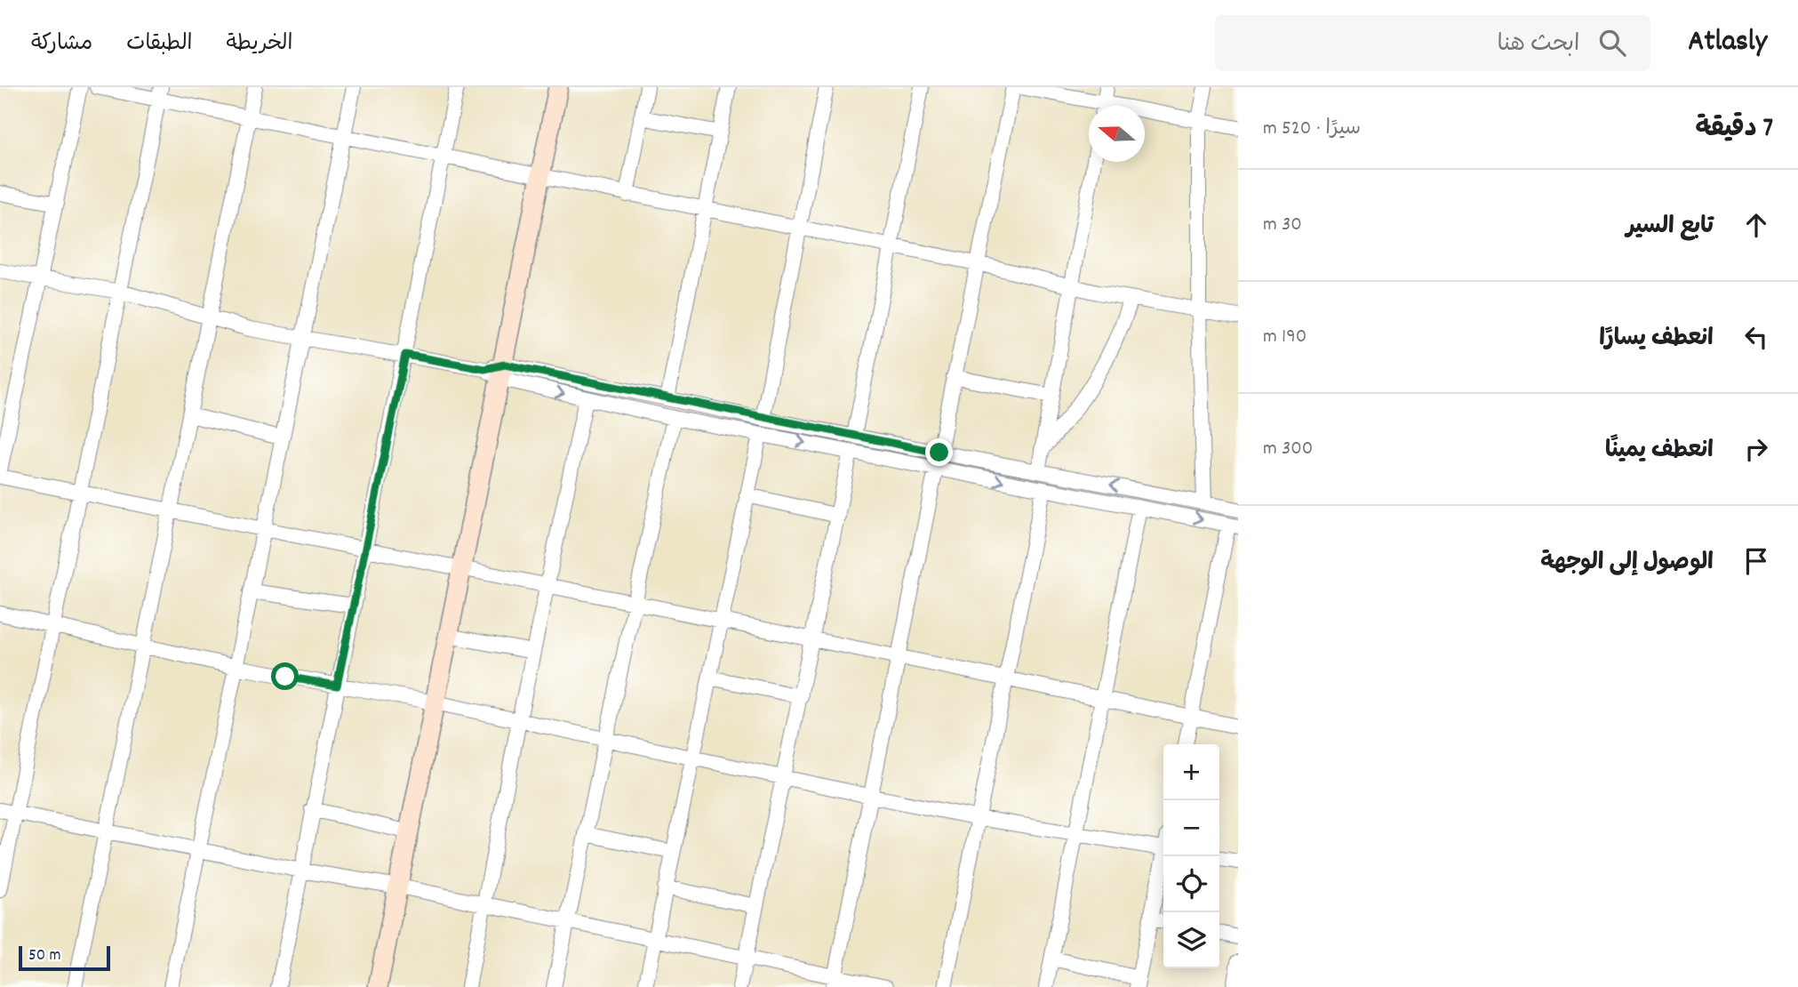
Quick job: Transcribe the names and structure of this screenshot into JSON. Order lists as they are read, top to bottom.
{
  "scale_bar": "50 m",
  "north": "left",
  "page": {
    "header": "Atlasly",
    "search": "ابحث هنا",
    "nav": ["الخريطة", "الطبقات", "مشاركة"],
    "heading": ["7 دقيقة", "سيرًا · 520 m"],
    "list": [
      ["تابع السير", "30 m"],
      ["انعطف يسارًا", "190 m"],
      ["انعطف يمينًا", "300 m"],
      "الوصول إلى الوجهة"
    ],
    "map_buttons": ["+", "−"],
    "scale": "50 m"
  }
}
